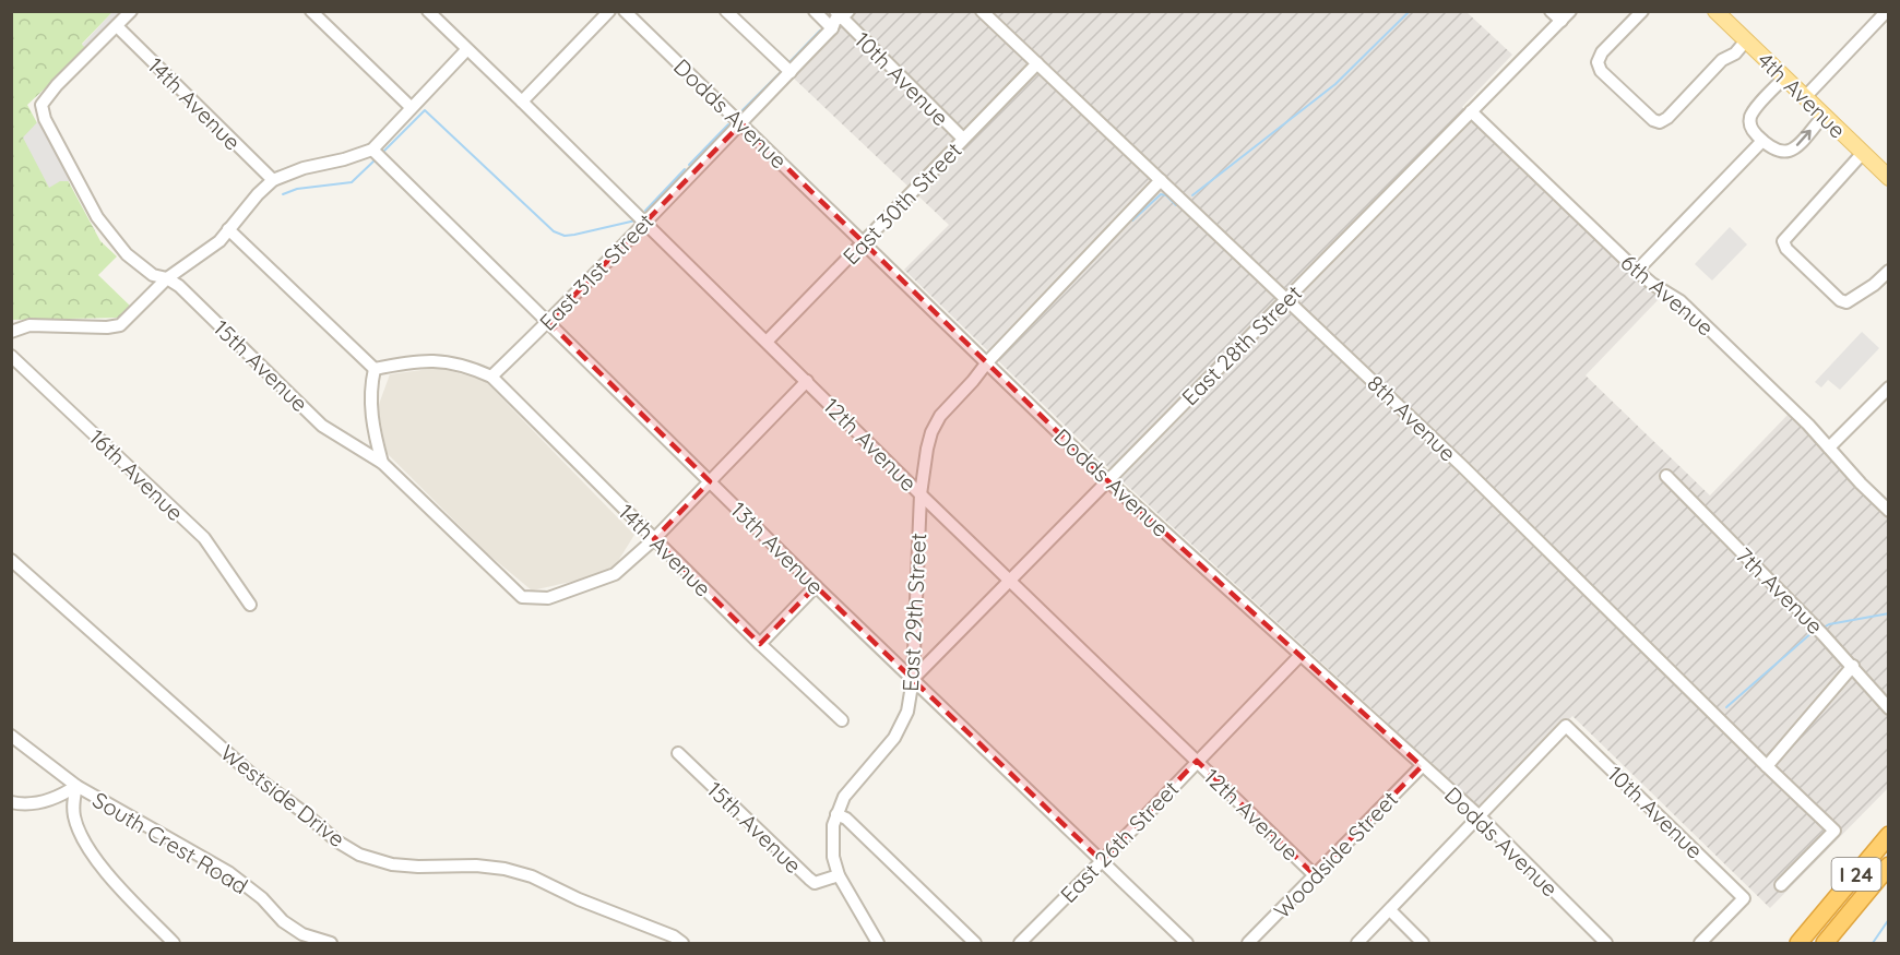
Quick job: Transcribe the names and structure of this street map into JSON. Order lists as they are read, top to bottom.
{
  "streets": {
    "highway": ["I 24"],
    "main road": ["4th Avenue"],
    "street": [
      "10th Avenue",
      "14th Avenue",
      "Dodds Avenue",
      "East 30th Street",
      "East 31st Street",
      "6th Avenue",
      "East 28th Street",
      "15th Avenue",
      "8th Avenue",
      "12th Avenue",
      "16th Avenue",
      "13th Avenue",
      "7th Avenue",
      "East 29th Street",
      "Westside Drive",
      "East 26th Street",
      "South Crest Road",
      "Woodside Street"
    ]
  },
  "crossings": [
    ["10th Avenue", "Dodds Avenue"],
    ["10th Avenue", "East 30th Street"],
    ["10th Avenue", "East 31st Street"],
    ["14th Avenue", "East 31st Street"],
    ["14th Avenue", "15th Avenue"],
    ["Dodds Avenue", "East 30th Street"],
    ["Dodds Avenue", "East 31st Street"],
    ["Dodds Avenue", "East 28th Street"],
    ["Dodds Avenue", "East 29th Street"],
    ["Dodds Avenue", "East 26th Street"],
    ["Dodds Avenue", "Woodside Street"],
    ["East 30th Street", "8th Avenue"],
    ["East 30th Street", "12th Avenue"],
    ["East 31st Street", "12th Avenue"],
    ["East 31st Street", "13th Avenue"],
    ["6th Avenue", "East 28th Street"],
    ["East 28th Street", "8th Avenue"],
    ["East 28th Street", "12th Avenue"],
    ["East 28th Street", "13th Avenue"],
    ["East 28th Street", "East 29th Street"],
    ["15th Avenue", "East 29th Street"],
    ["8th Avenue", "East 29th Street"],
    ["12th Avenue", "East 29th Street"],
    ["12th Avenue", "East 26th Street"],
    ["12th Avenue", "Woodside Street"],
    ["13th Avenue", "East 29th Street"],
    ["13th Avenue", "East 26th Street"]
  ]
}
